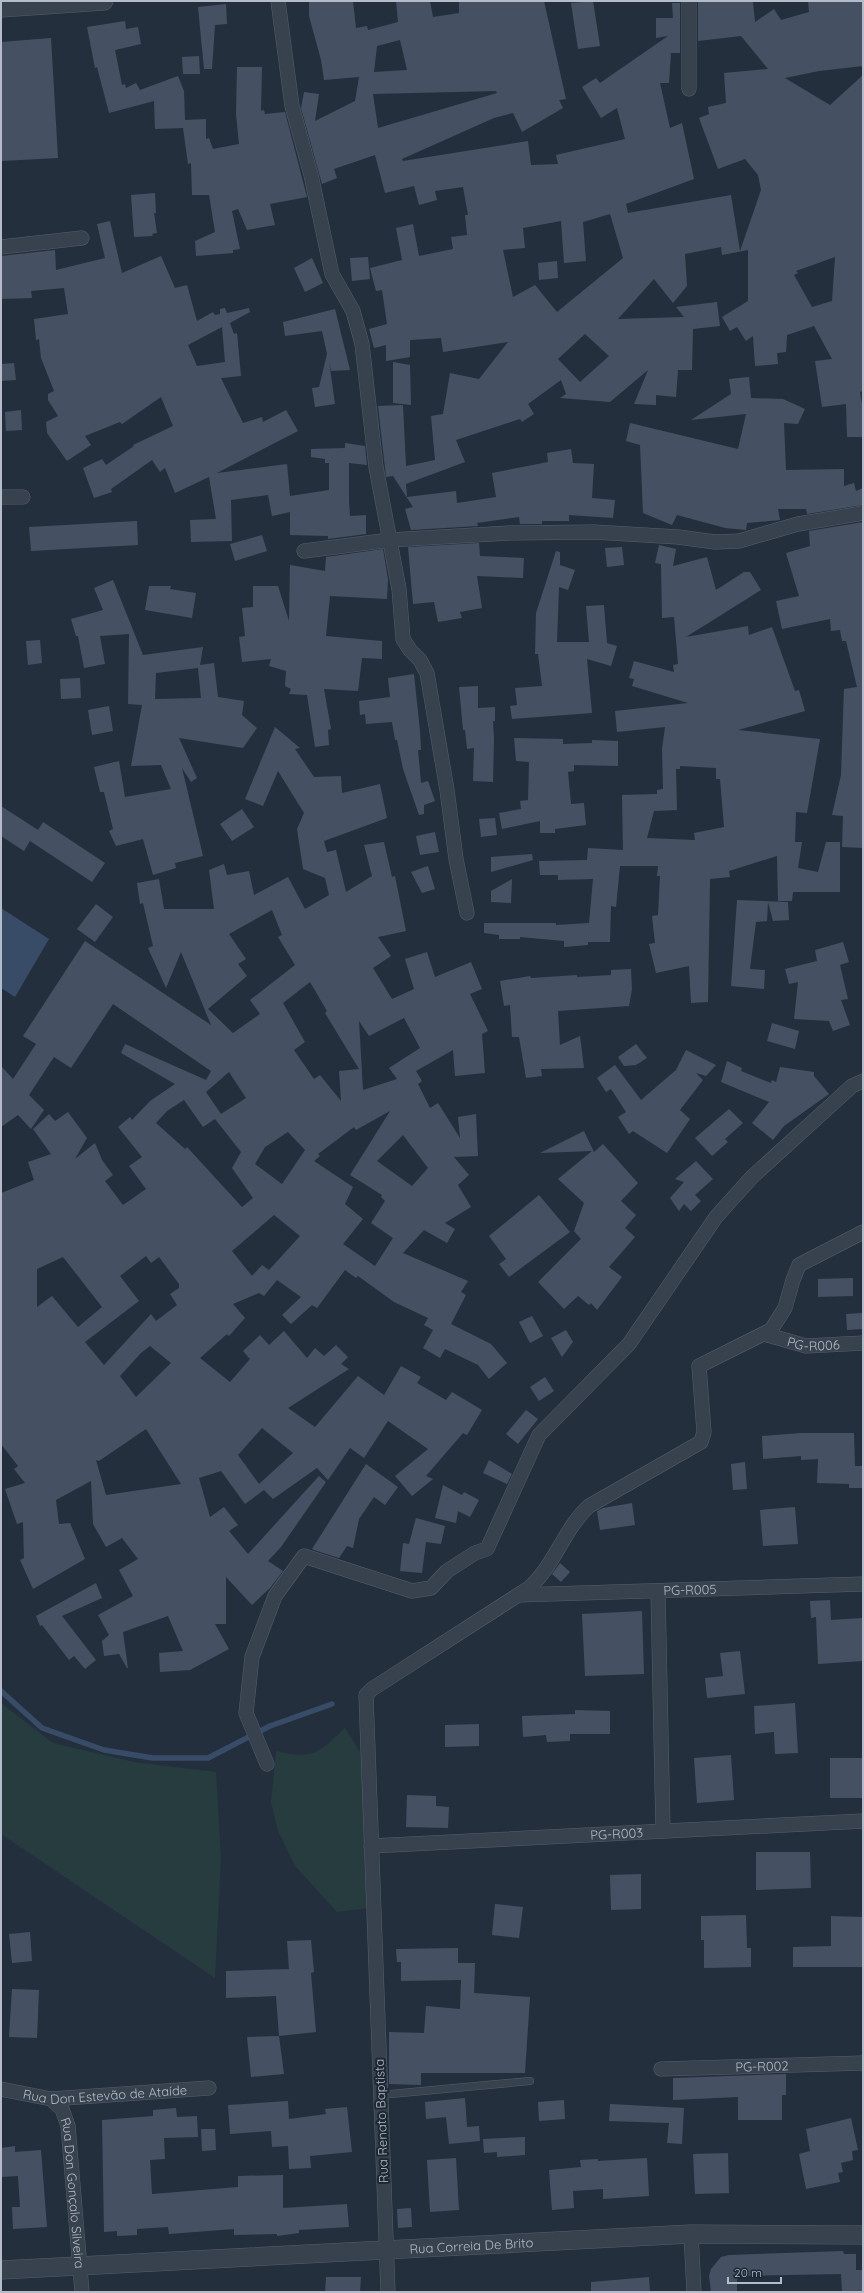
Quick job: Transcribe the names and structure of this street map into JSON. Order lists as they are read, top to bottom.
{
  "streets": {
    "street": [
      "PG-R006",
      "PG-R005",
      "PG-R003",
      "PG-R002",
      "Rua Don Estevão de Ataíde",
      "Rua Renato Baptista",
      "Rua Don Gonçalo Silveira",
      "Rua Correia De Brito"
    ]
  },
  "crossings": [
    ["PG-R005", "Rua Renato Baptista"],
    ["PG-R003", "Rua Renato Baptista"],
    ["Rua Don Estevão de Ataíde", "Rua Don Gonçalo Silveira"],
    ["Rua Renato Baptista", "Rua Correia De Brito"],
    ["Rua Don Gonçalo Silveira", "Rua Correia De Brito"]
  ],
  "scale_bar": "20 m"
}
